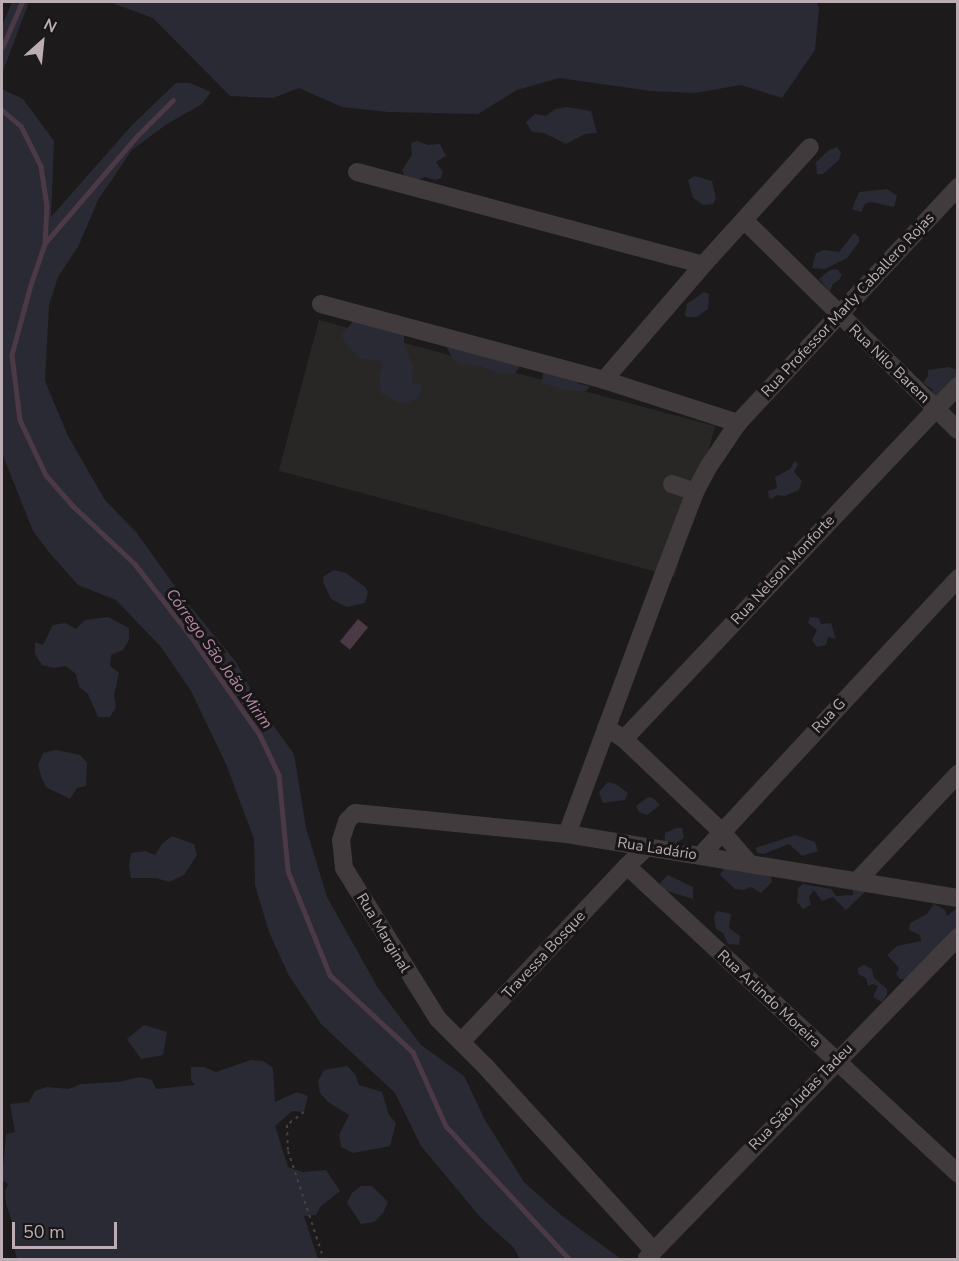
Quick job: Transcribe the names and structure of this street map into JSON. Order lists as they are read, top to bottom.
{
  "streets": {
    "street": [
      "Rua Professor Marly Caballero Rojas",
      "Rua Nilo Barem",
      "Rua Nelson Monforte",
      "Rua G",
      "Rua Ladário",
      "Rua Marginal",
      "Travessa Bosque",
      "Rua Arlindo Moreira",
      "Rua São Judas Tadeu"
    ]
  },
  "crossings": [
    ["Rua Professor Marly Caballero Rojas", "Rua Nilo Barem"],
    ["Rua Professor Marly Caballero Rojas", "Rua Ladário"],
    ["Rua Nilo Barem", "Rua Nelson Monforte"],
    ["Rua G", "Rua Ladário"],
    ["Rua Ladário", "Rua Marginal"],
    ["Rua Marginal", "Travessa Bosque"],
    ["Rua Marginal", "Rua São Judas Tadeu"],
    ["Travessa Bosque", "Rua Arlindo Moreira"],
    ["Rua Arlindo Moreira", "Rua São Judas Tadeu"]
  ],
  "water": ["Córrego São João Mirim"],
  "scale_bar": "50 m",
  "north": "top right"
}
